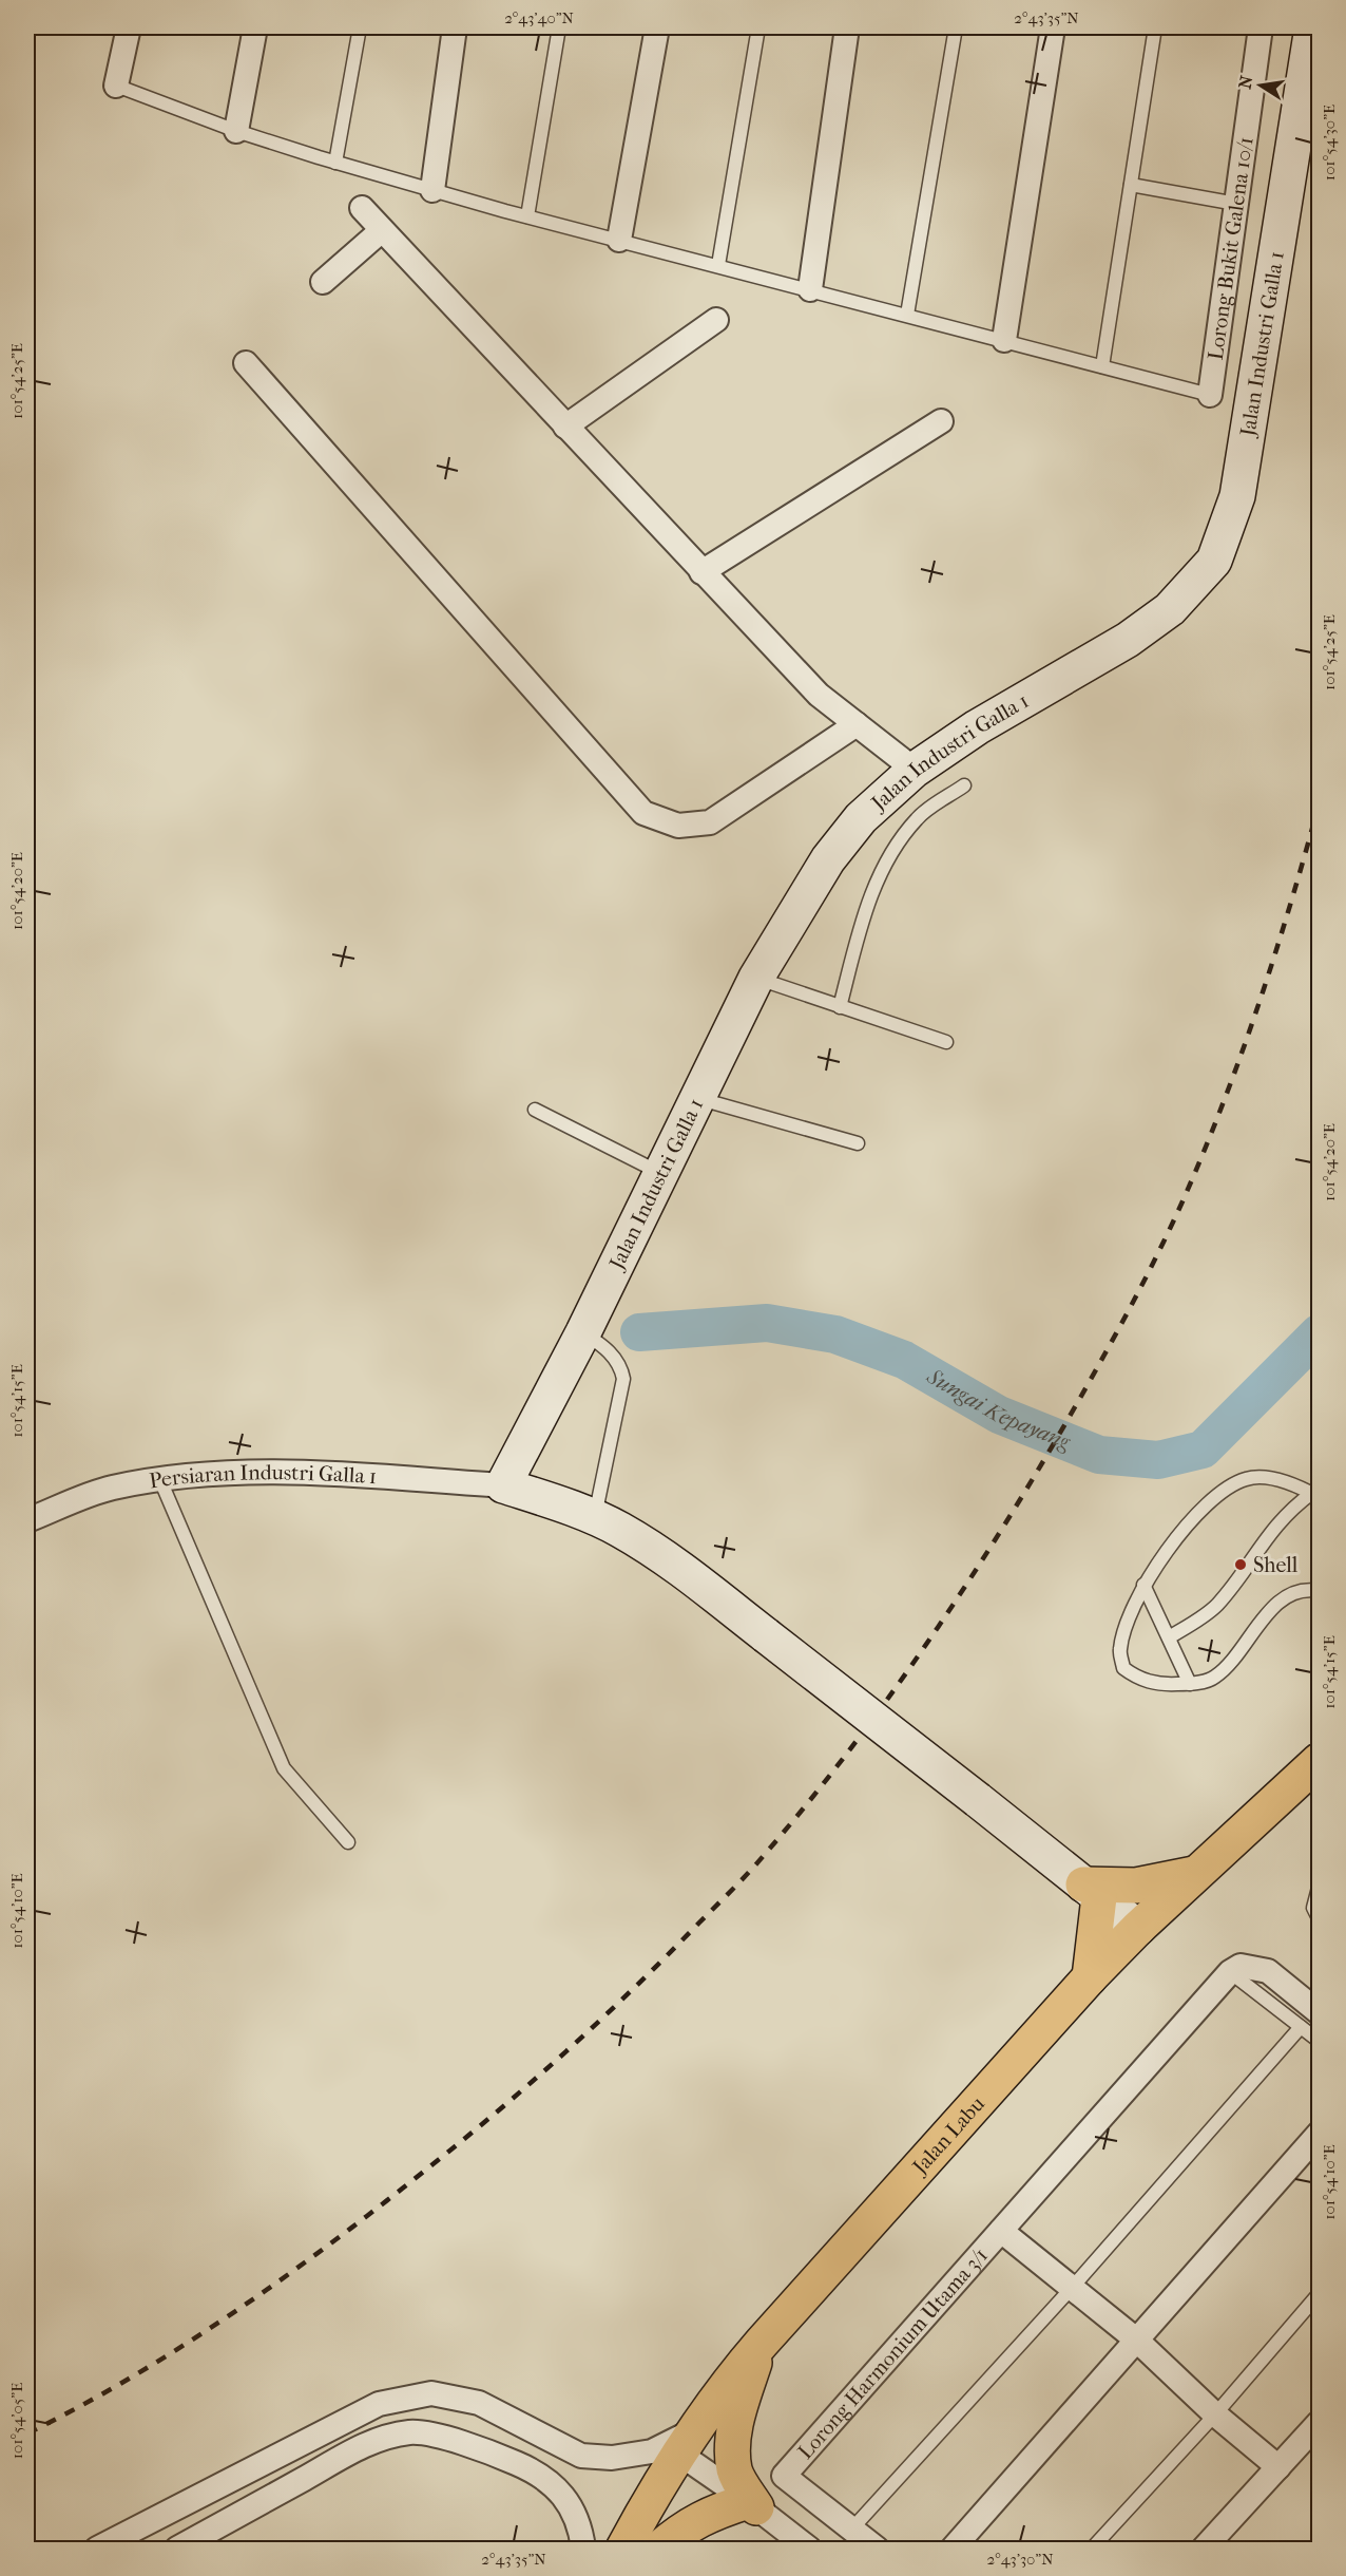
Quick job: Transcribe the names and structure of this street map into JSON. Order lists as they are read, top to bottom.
{
  "streets": {
    "main road": ["Jalan Industri Galla 1", "Jalan Labu"],
    "street": ["Lorong Bukit Galena 10/1", "Persiaran Industri Galla 1", "Lorong Harmonium Utama 3/1"]
  },
  "crossings": [
    ["Jalan Industri Galla 1", "Persiaran Industri Galla 1"]
  ],
  "water": ["Sungai Kepayang"],
  "places": ["Shell"],
  "north": "left",
  "coordinates": [
    "2°43'40\"N",
    "2°43'35\"N",
    "101°54'30\"E",
    "101°54'25\"E",
    "101°54'20\"E",
    "101°54'15\"E",
    "101°54'10\"E",
    "101°54'05\"E",
    "2°43'30\"N"
  ]
}
